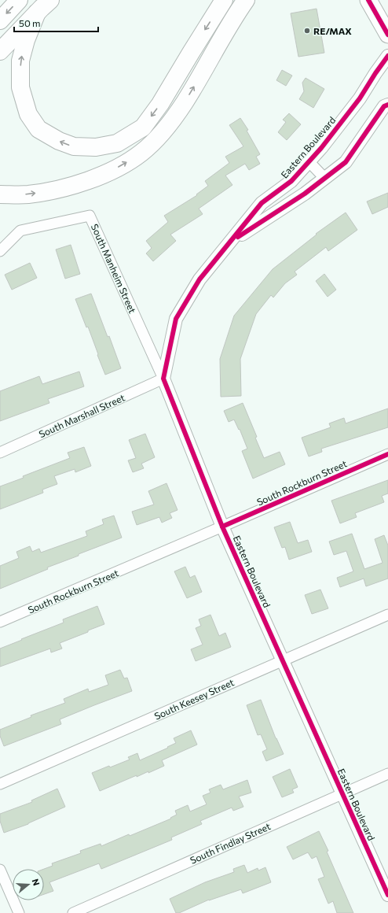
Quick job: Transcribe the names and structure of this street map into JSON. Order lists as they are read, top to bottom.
{
  "streets": {
    "street": [
      "Eastern Boulevard",
      "South Manheim Street",
      "South Marshall Street",
      "South Rockburn Street",
      "South Keesey Street",
      "South Findlay Street"
    ]
  },
  "crossings": [
    ["Eastern Boulevard", "South Manheim Street"],
    ["Eastern Boulevard", "South Marshall Street"],
    ["Eastern Boulevard", "South Rockburn Street"],
    ["Eastern Boulevard", "South Keesey Street"],
    ["Eastern Boulevard", "South Findlay Street"],
    ["South Manheim Street", "South Marshall Street"]
  ],
  "places": ["RE/MAX"],
  "scale_bar": "50 m",
  "north": "right"
}
